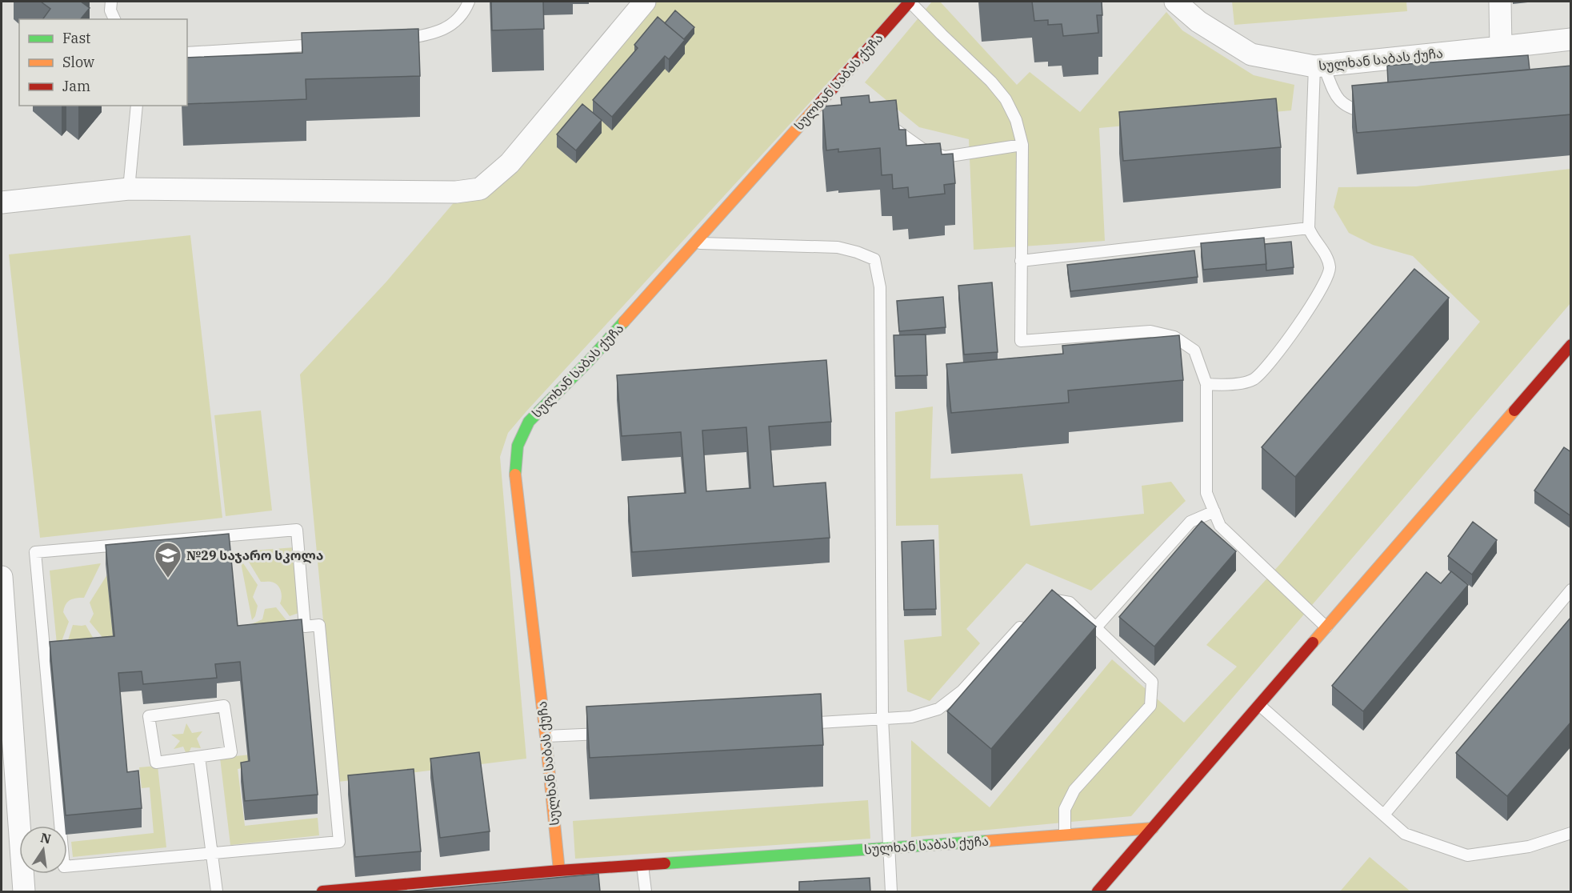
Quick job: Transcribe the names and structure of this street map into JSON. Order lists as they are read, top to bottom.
{
  "streets": {
    "street": ["სულხან საბას ქუჩა"]
  },
  "places": {
    "school or university": ["№29 საჯარო სკოლა"]
  },
  "legend": ["Fast", "Slow", "Jam"],
  "north": "top"
}
